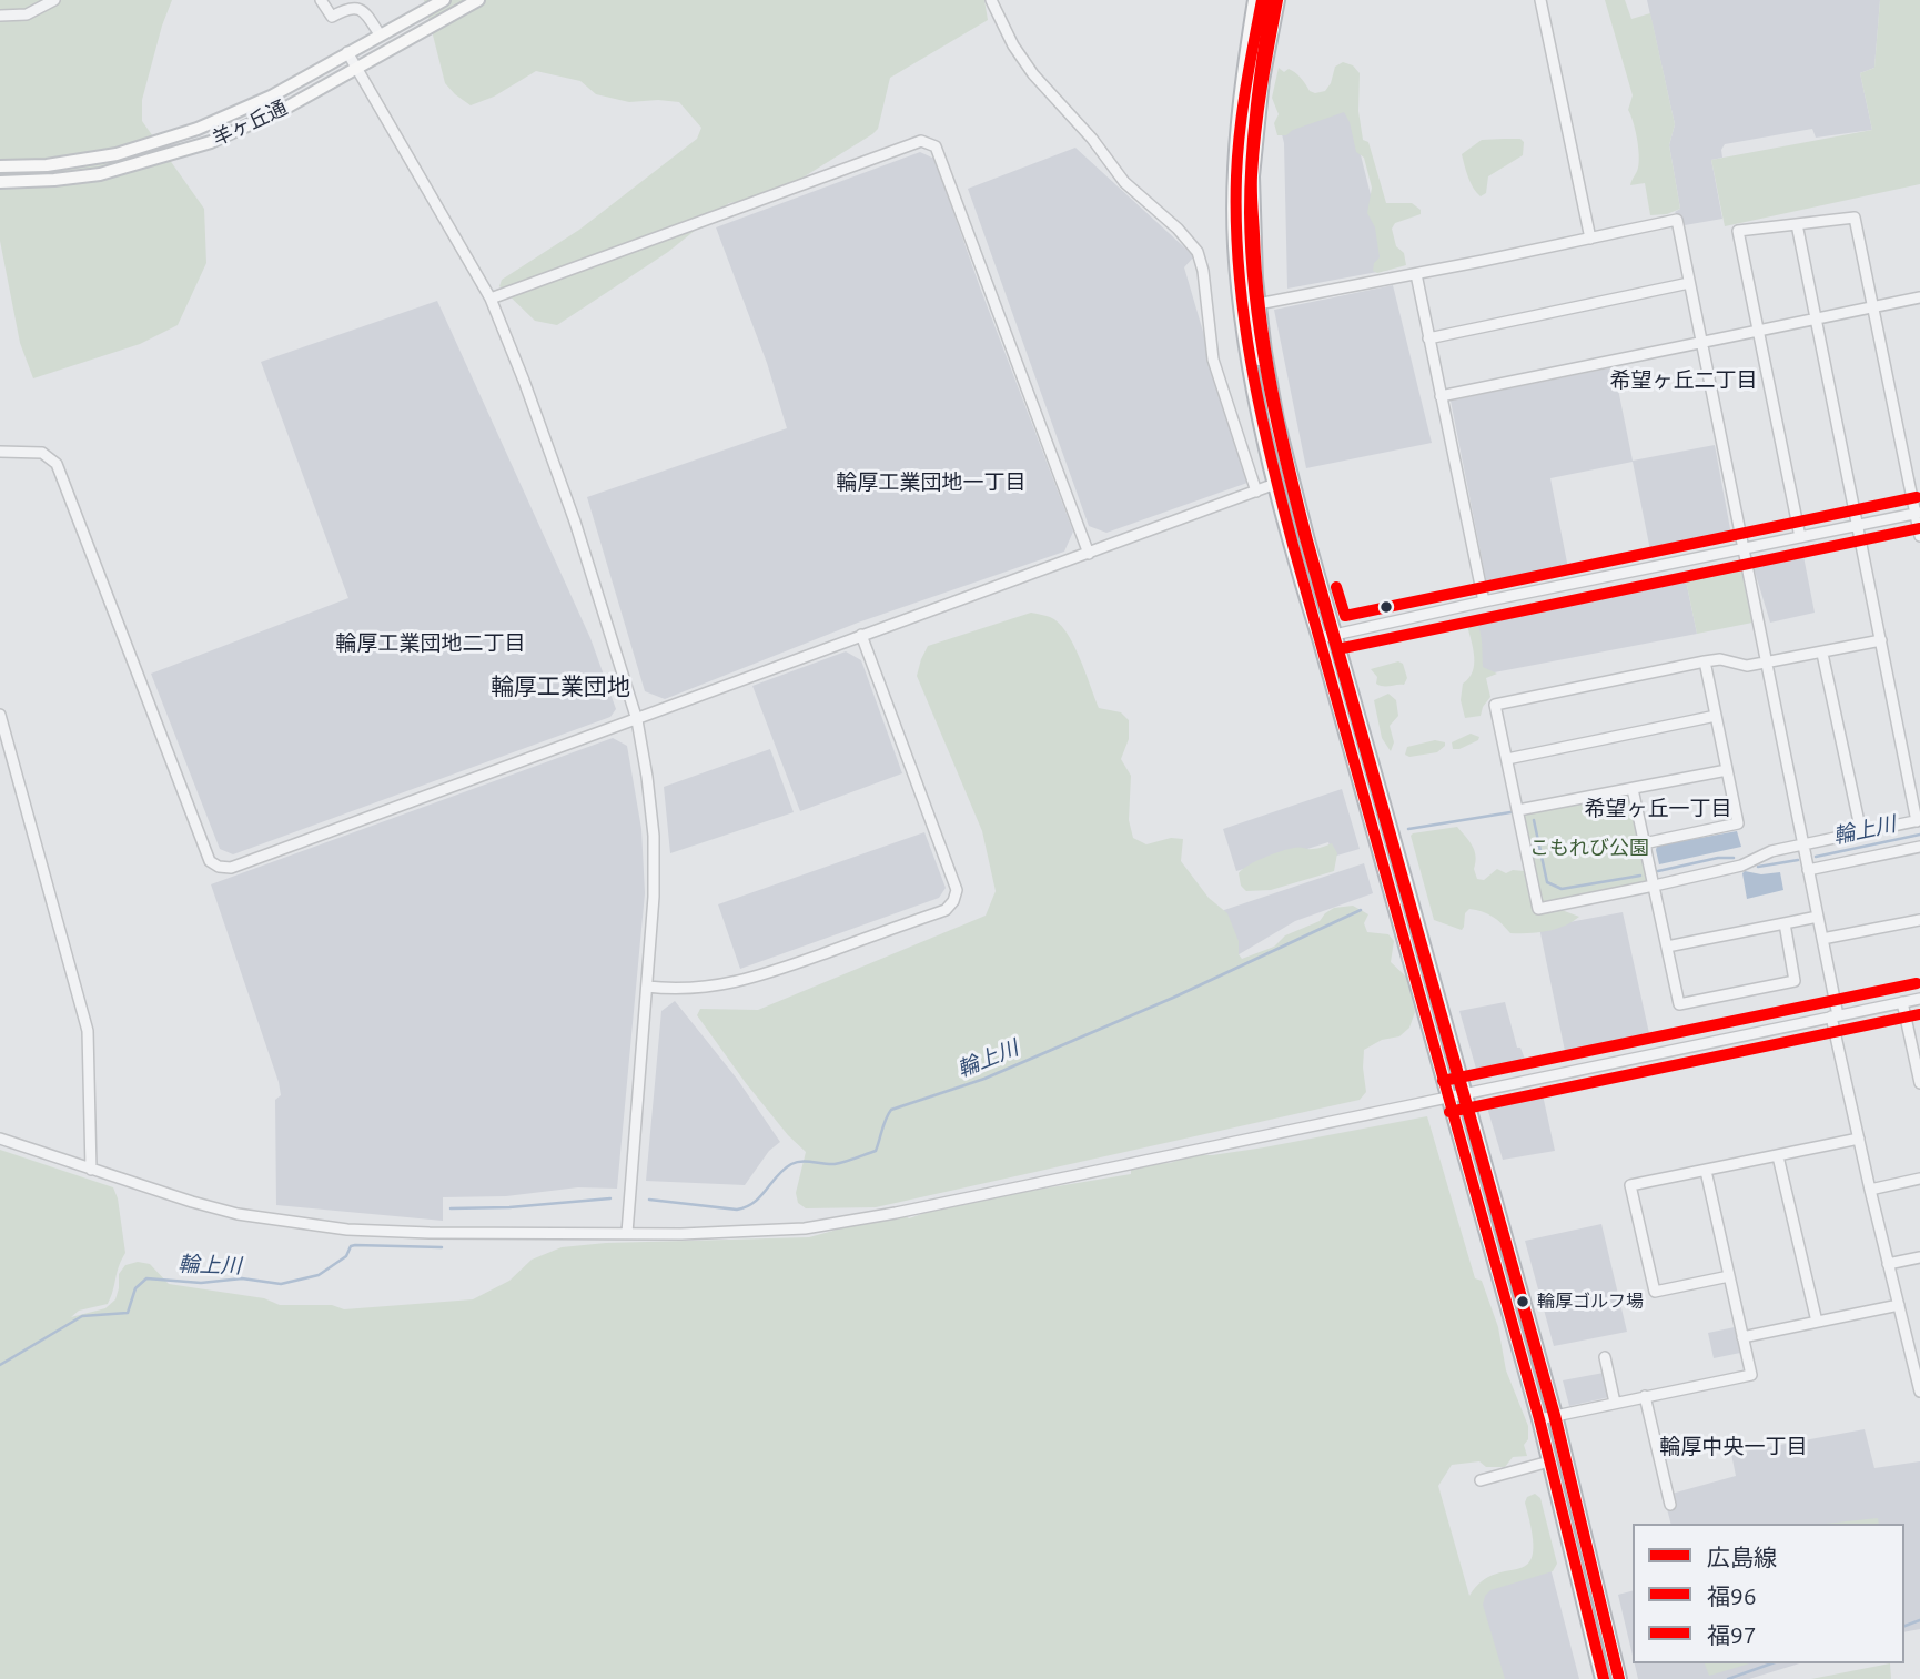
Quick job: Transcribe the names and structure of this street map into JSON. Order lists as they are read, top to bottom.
{
  "streets": {
    "main road": ["羊ヶ丘通"]
  },
  "districts": [
    "希望ヶ丘二丁目",
    "輪厚工業団地一丁目",
    "輪厚工業団地二丁目",
    "輪厚工業団地",
    "希望ヶ丘一丁目",
    "輪厚中央一丁目"
  ],
  "water": ["輪上川"],
  "parks": ["こもれび公園"],
  "places": ["輪厚ゴルフ場"],
  "lines": ["transit line 広島線", "transit line 福96", "transit line 福97"],
  "legend": ["広島線", "福96", "福97"]
}
